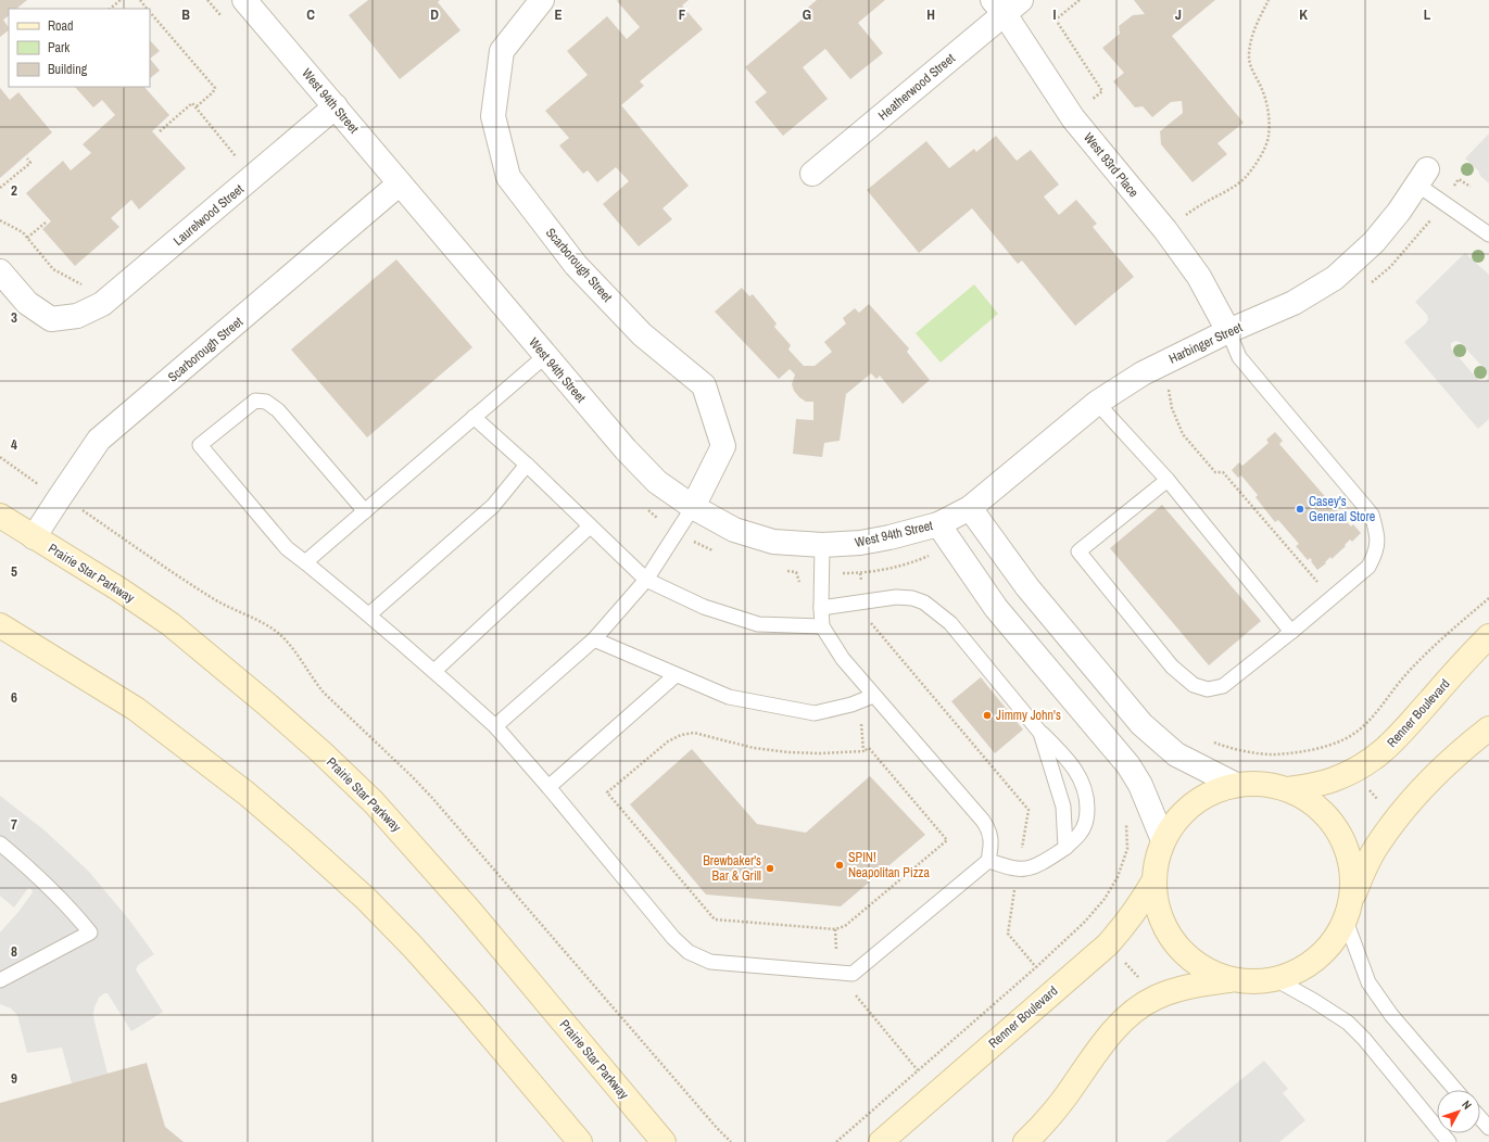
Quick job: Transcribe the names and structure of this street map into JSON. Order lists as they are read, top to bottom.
{
  "streets": {
    "main road": ["Prairie Star Parkway", "Renner Boulevard"],
    "street": [
      "Heatherwood Street",
      "West 94th Street",
      "West 93rd Place",
      "Laurelwood Street",
      "Scarborough Street",
      "Harbinger Street"
    ]
  },
  "crossings": [
    ["Heatherwood Street", "West 93rd Place"],
    ["West 94th Street", "Laurelwood Street"],
    ["West 94th Street", "Scarborough Street"],
    ["West 94th Street", "Harbinger Street"],
    ["West 93rd Place", "Harbinger Street"],
    ["Scarborough Street", "Prairie Star Parkway"]
  ],
  "places": [
    "Casey's General Store",
    "Jimmy John's",
    "SPIN! Neapolitan Pizza",
    "Brewbaker's Bar & Grill"
  ],
  "legend": ["Road", "Park", "Building"],
  "north": "top right",
  "grid": {
    "columns": [
      "B",
      "C",
      "D",
      "E",
      "F",
      "G",
      "H",
      "I",
      "J",
      "K",
      "L"
    ],
    "rows": [
      "2",
      "3",
      "4",
      "5",
      "6",
      "7",
      "8",
      "9"
    ]
  }
}
